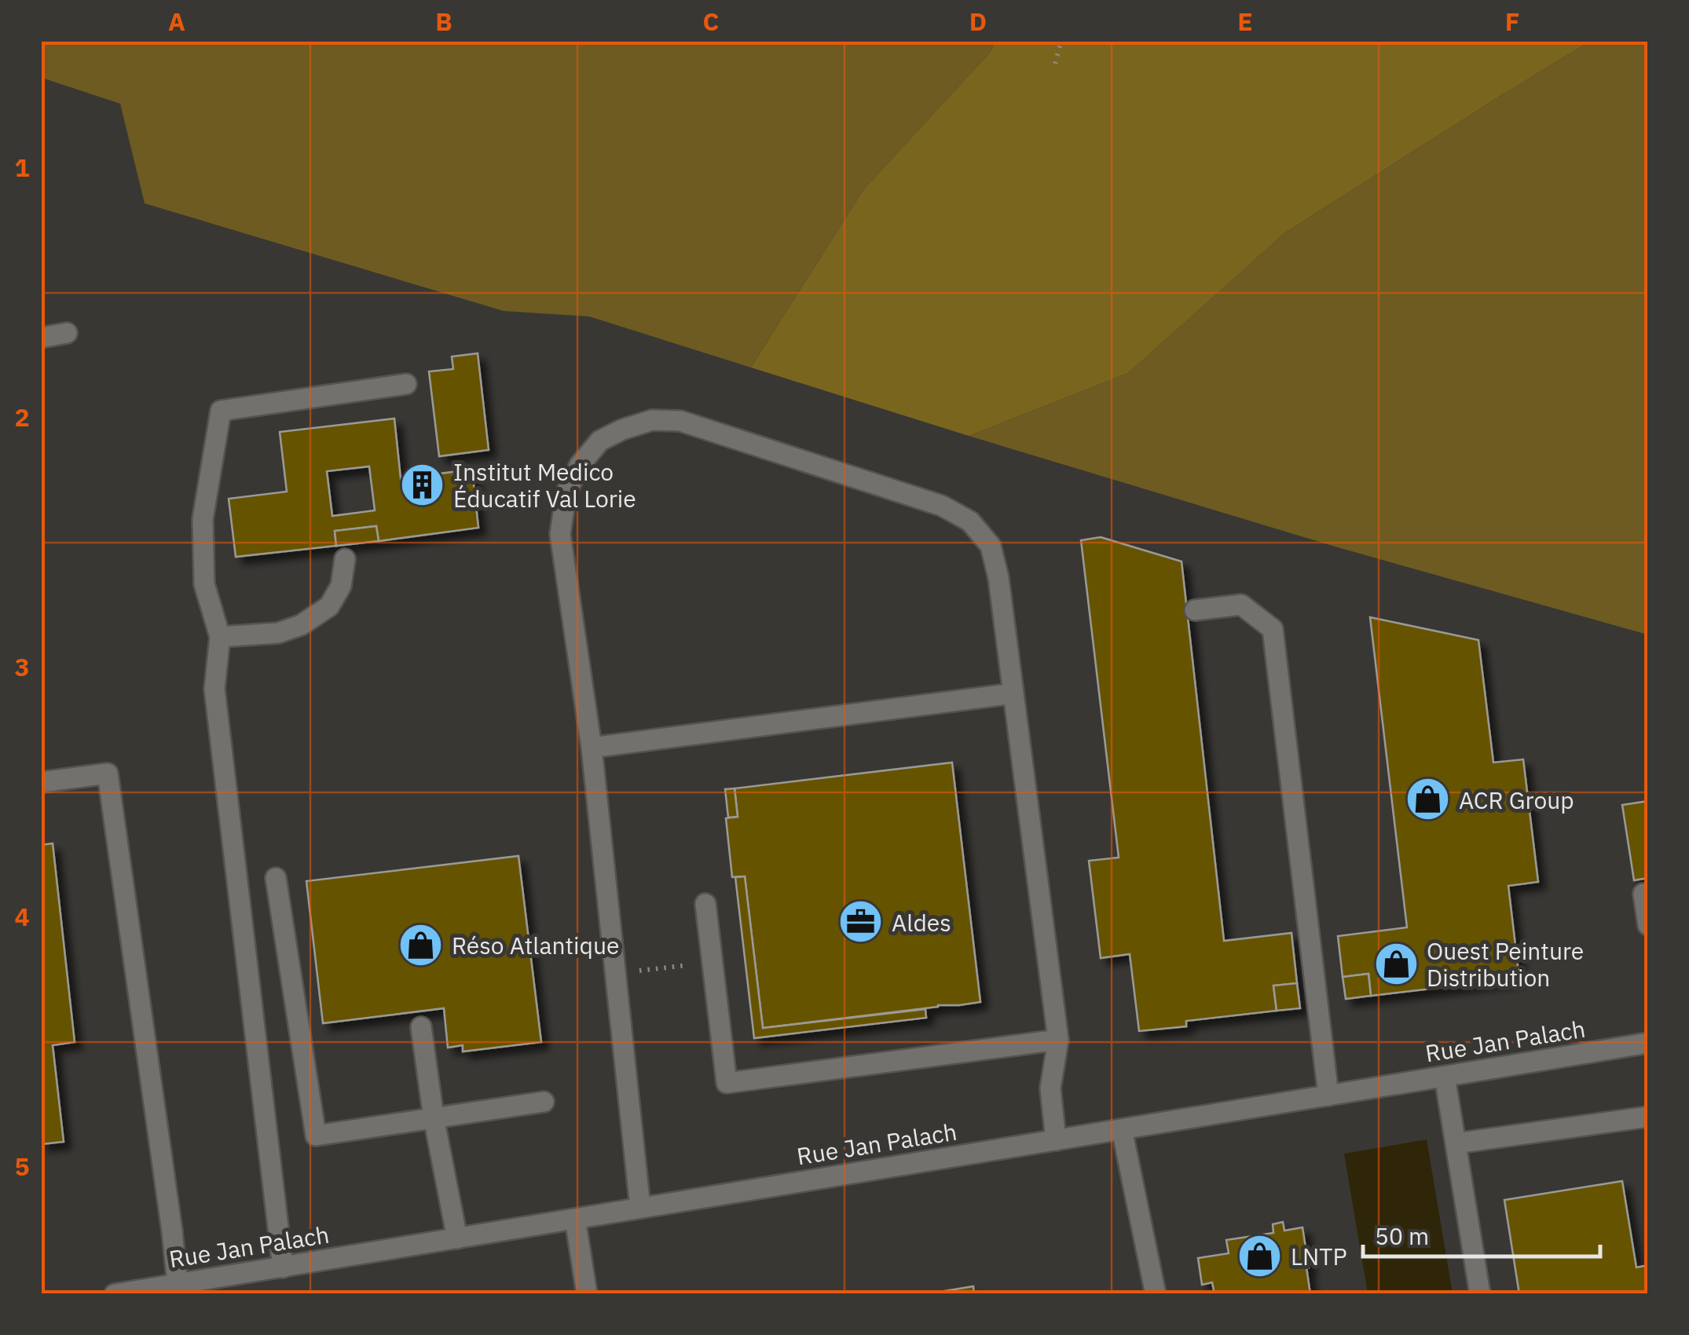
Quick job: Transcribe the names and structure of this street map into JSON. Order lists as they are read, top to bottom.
{
  "streets": {
    "street": ["Rue Jan Palach"]
  },
  "places": {
    "building": ["Institut Medico Éducatif Val Lorie"],
    "shop": [
      "ACR Group",
      "Réso Atlantique",
      "Ouest Peinture Distribution",
      "LNTP"
    ],
    "office": ["Aldes"]
  },
  "scale_bar": "50 m",
  "grid": {
    "columns": [
      "A",
      "B",
      "C",
      "D",
      "E",
      "F"
    ],
    "rows": [
      "1",
      "2",
      "3",
      "4",
      "5"
    ]
  }
}
